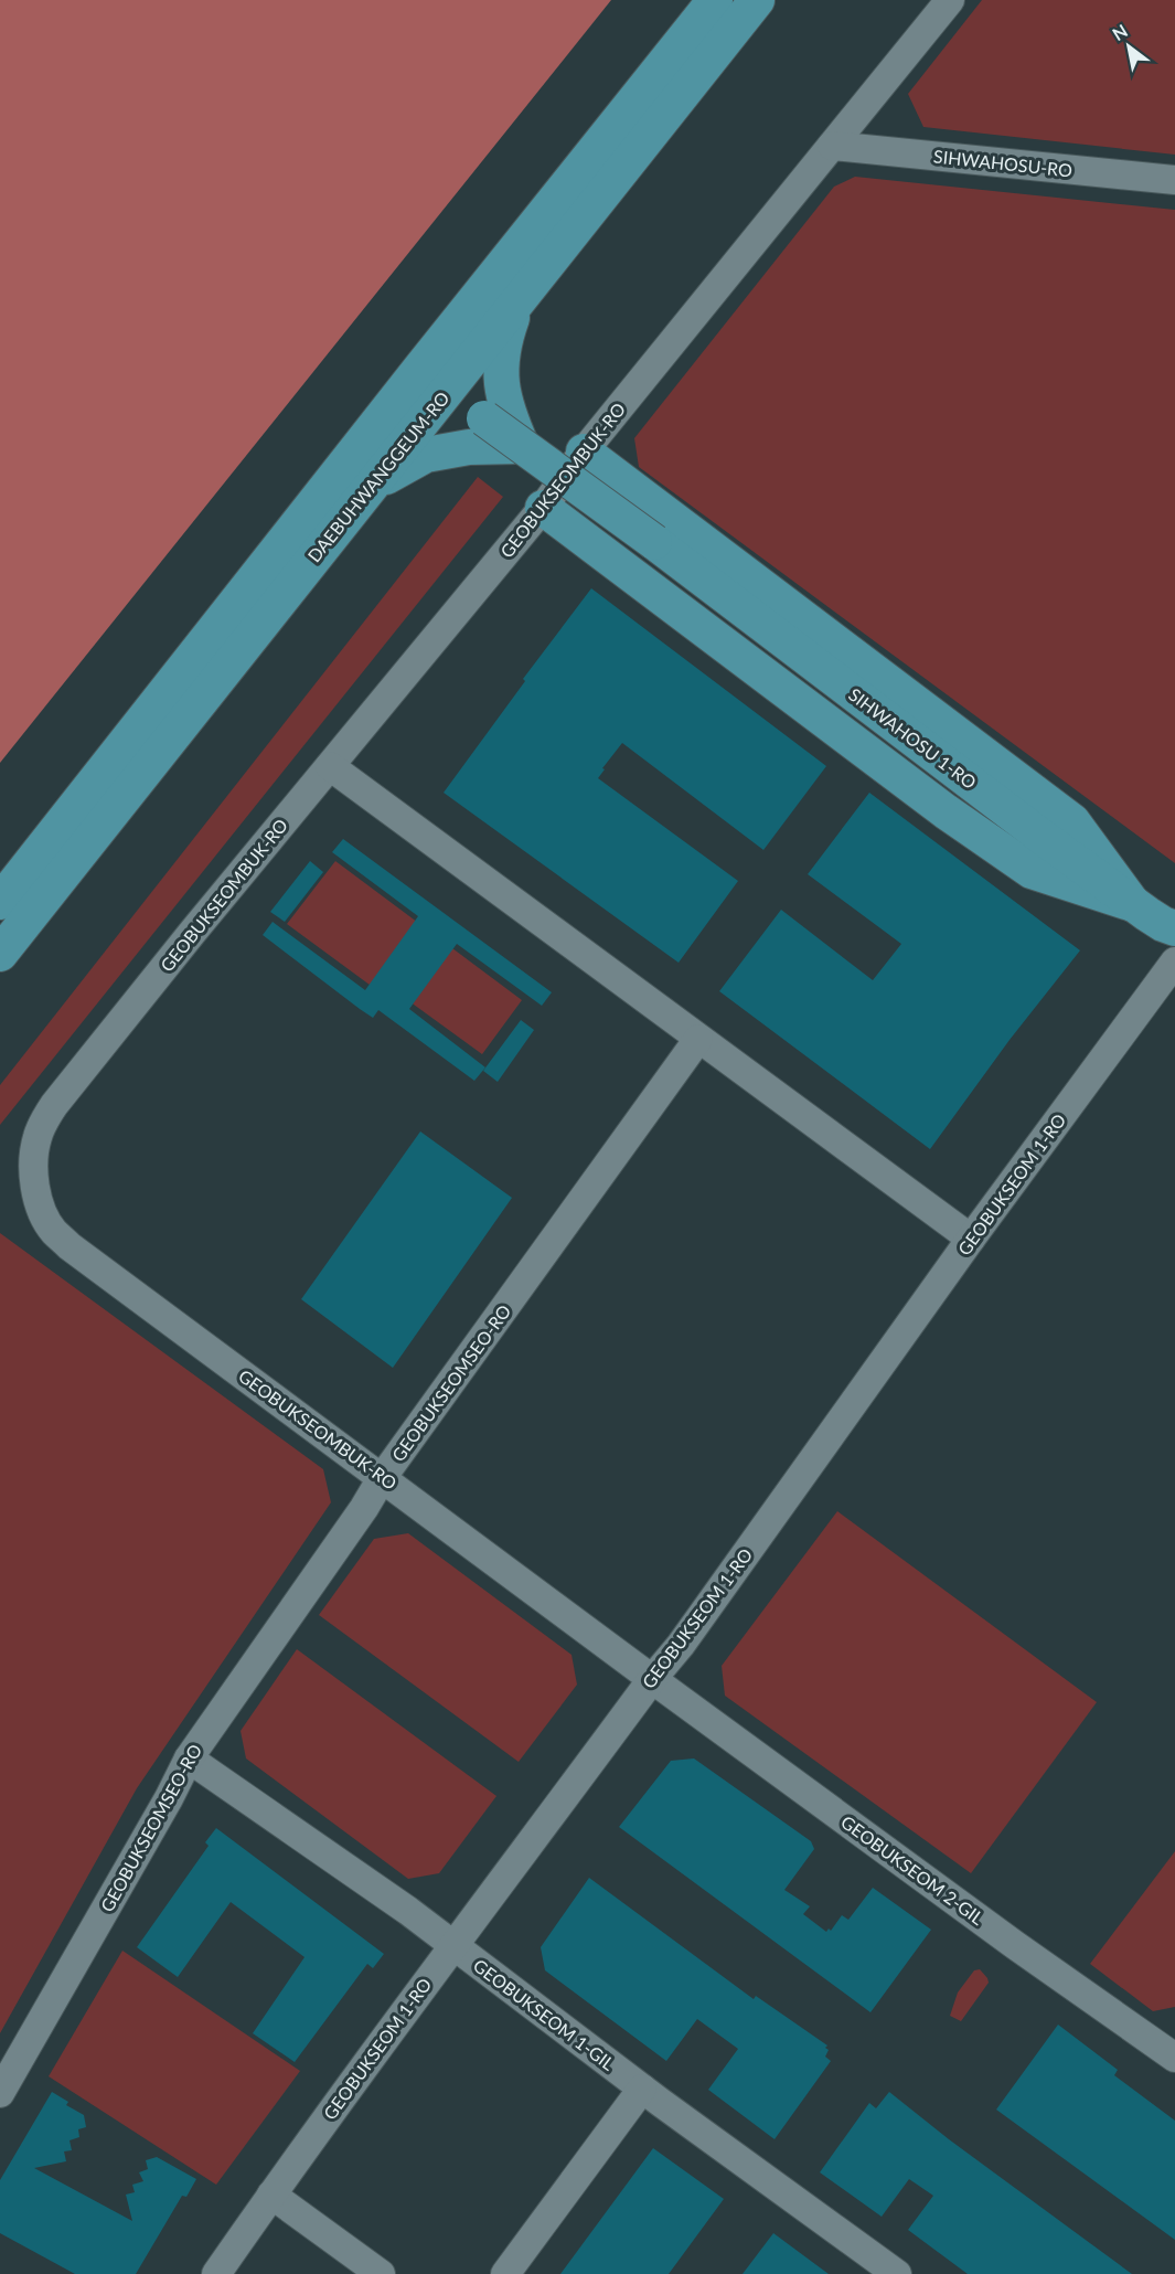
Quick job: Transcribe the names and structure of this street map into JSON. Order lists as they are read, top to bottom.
{
  "streets": {
    "main road": ["DAEBUHWANGGEUM-RO", "SIHWAHOSU 1-RO"],
    "street": [
      "SIHWAHOSU-RO",
      "GEOBUKSEOMBUK-RO",
      "GEOBUKSEOM 1-RO",
      "GEOBUKSEOMSEO-RO",
      "GEOBUKSEOM 2-GIL",
      "GEOBUKSEOM 1-GIL"
    ]
  },
  "crossings": [
    ["SIHWAHOSU-RO", "GEOBUKSEOMBUK-RO"],
    ["DAEBUHWANGGEUM-RO", "SIHWAHOSU 1-RO"],
    ["GEOBUKSEOMBUK-RO", "GEOBUKSEOM 1-RO"],
    ["GEOBUKSEOMBUK-RO", "GEOBUKSEOMSEO-RO"],
    ["GEOBUKSEOMBUK-RO", "GEOBUKSEOM 2-GIL"],
    ["GEOBUKSEOM 1-RO", "GEOBUKSEOM 2-GIL"],
    ["GEOBUKSEOM 1-RO", "GEOBUKSEOM 1-GIL"],
    ["GEOBUKSEOMSEO-RO", "GEOBUKSEOM 1-GIL"]
  ],
  "north": "top left"
}
